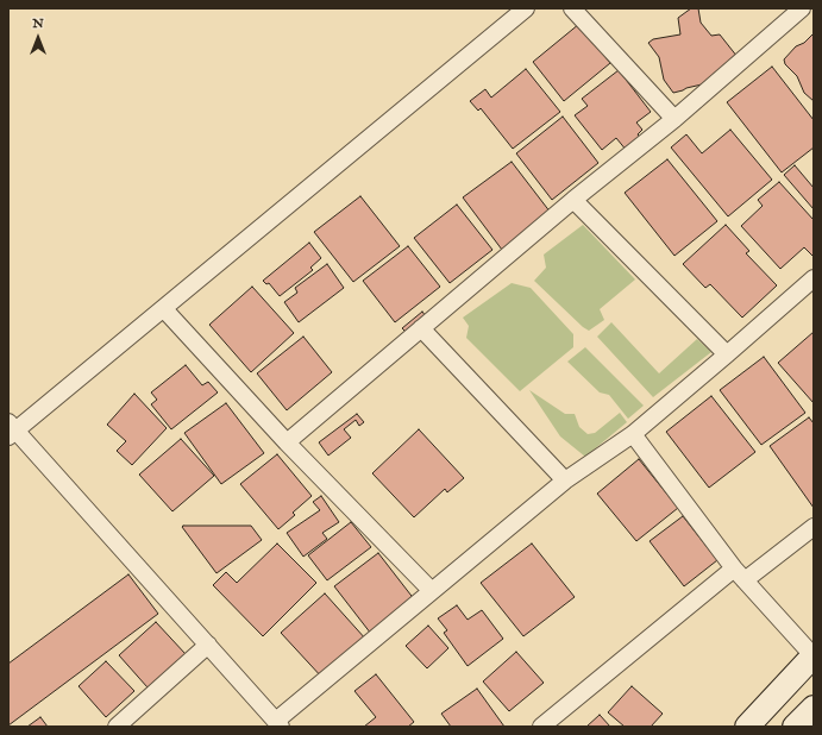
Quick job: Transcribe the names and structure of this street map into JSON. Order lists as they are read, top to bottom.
{
  "north": "top"
}
